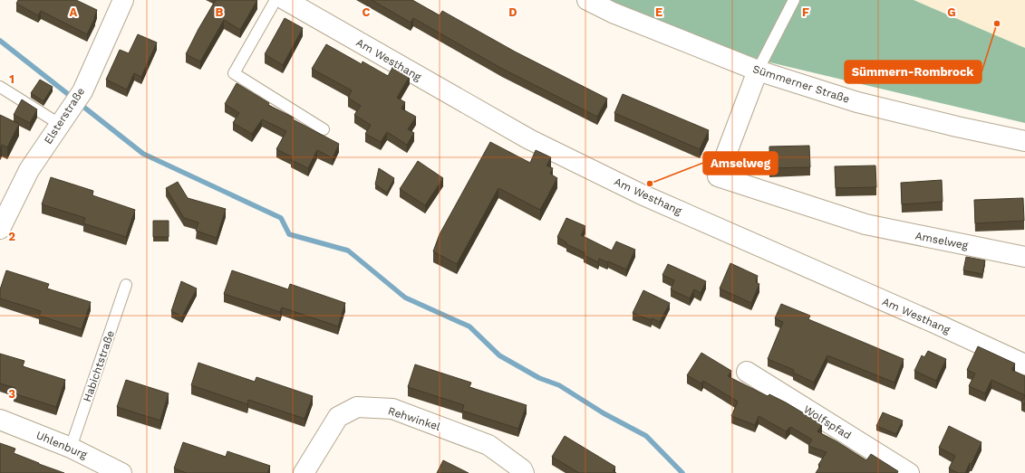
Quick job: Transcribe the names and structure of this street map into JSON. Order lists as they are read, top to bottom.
{
  "streets": {
    "street": [
      "Am Westhang",
      "Sümmerner Straße",
      "Elsterstraße",
      "Amselweg",
      "Rehwinkel",
      "Wolfspfad",
      "Uhlenburg"
    ],
    "lane": ["Habichtstraße"]
  },
  "crossings": [
    ["Sümmerner Straße", "Amselweg"],
    ["Habichtstraße", "Uhlenburg"]
  ],
  "places": ["Sümmern-Rombrock", "Amselweg"],
  "grid": {
    "columns": [
      "A",
      "B",
      "C",
      "D",
      "E",
      "F",
      "G"
    ],
    "rows": ["1", "2", "3"]
  }
}
